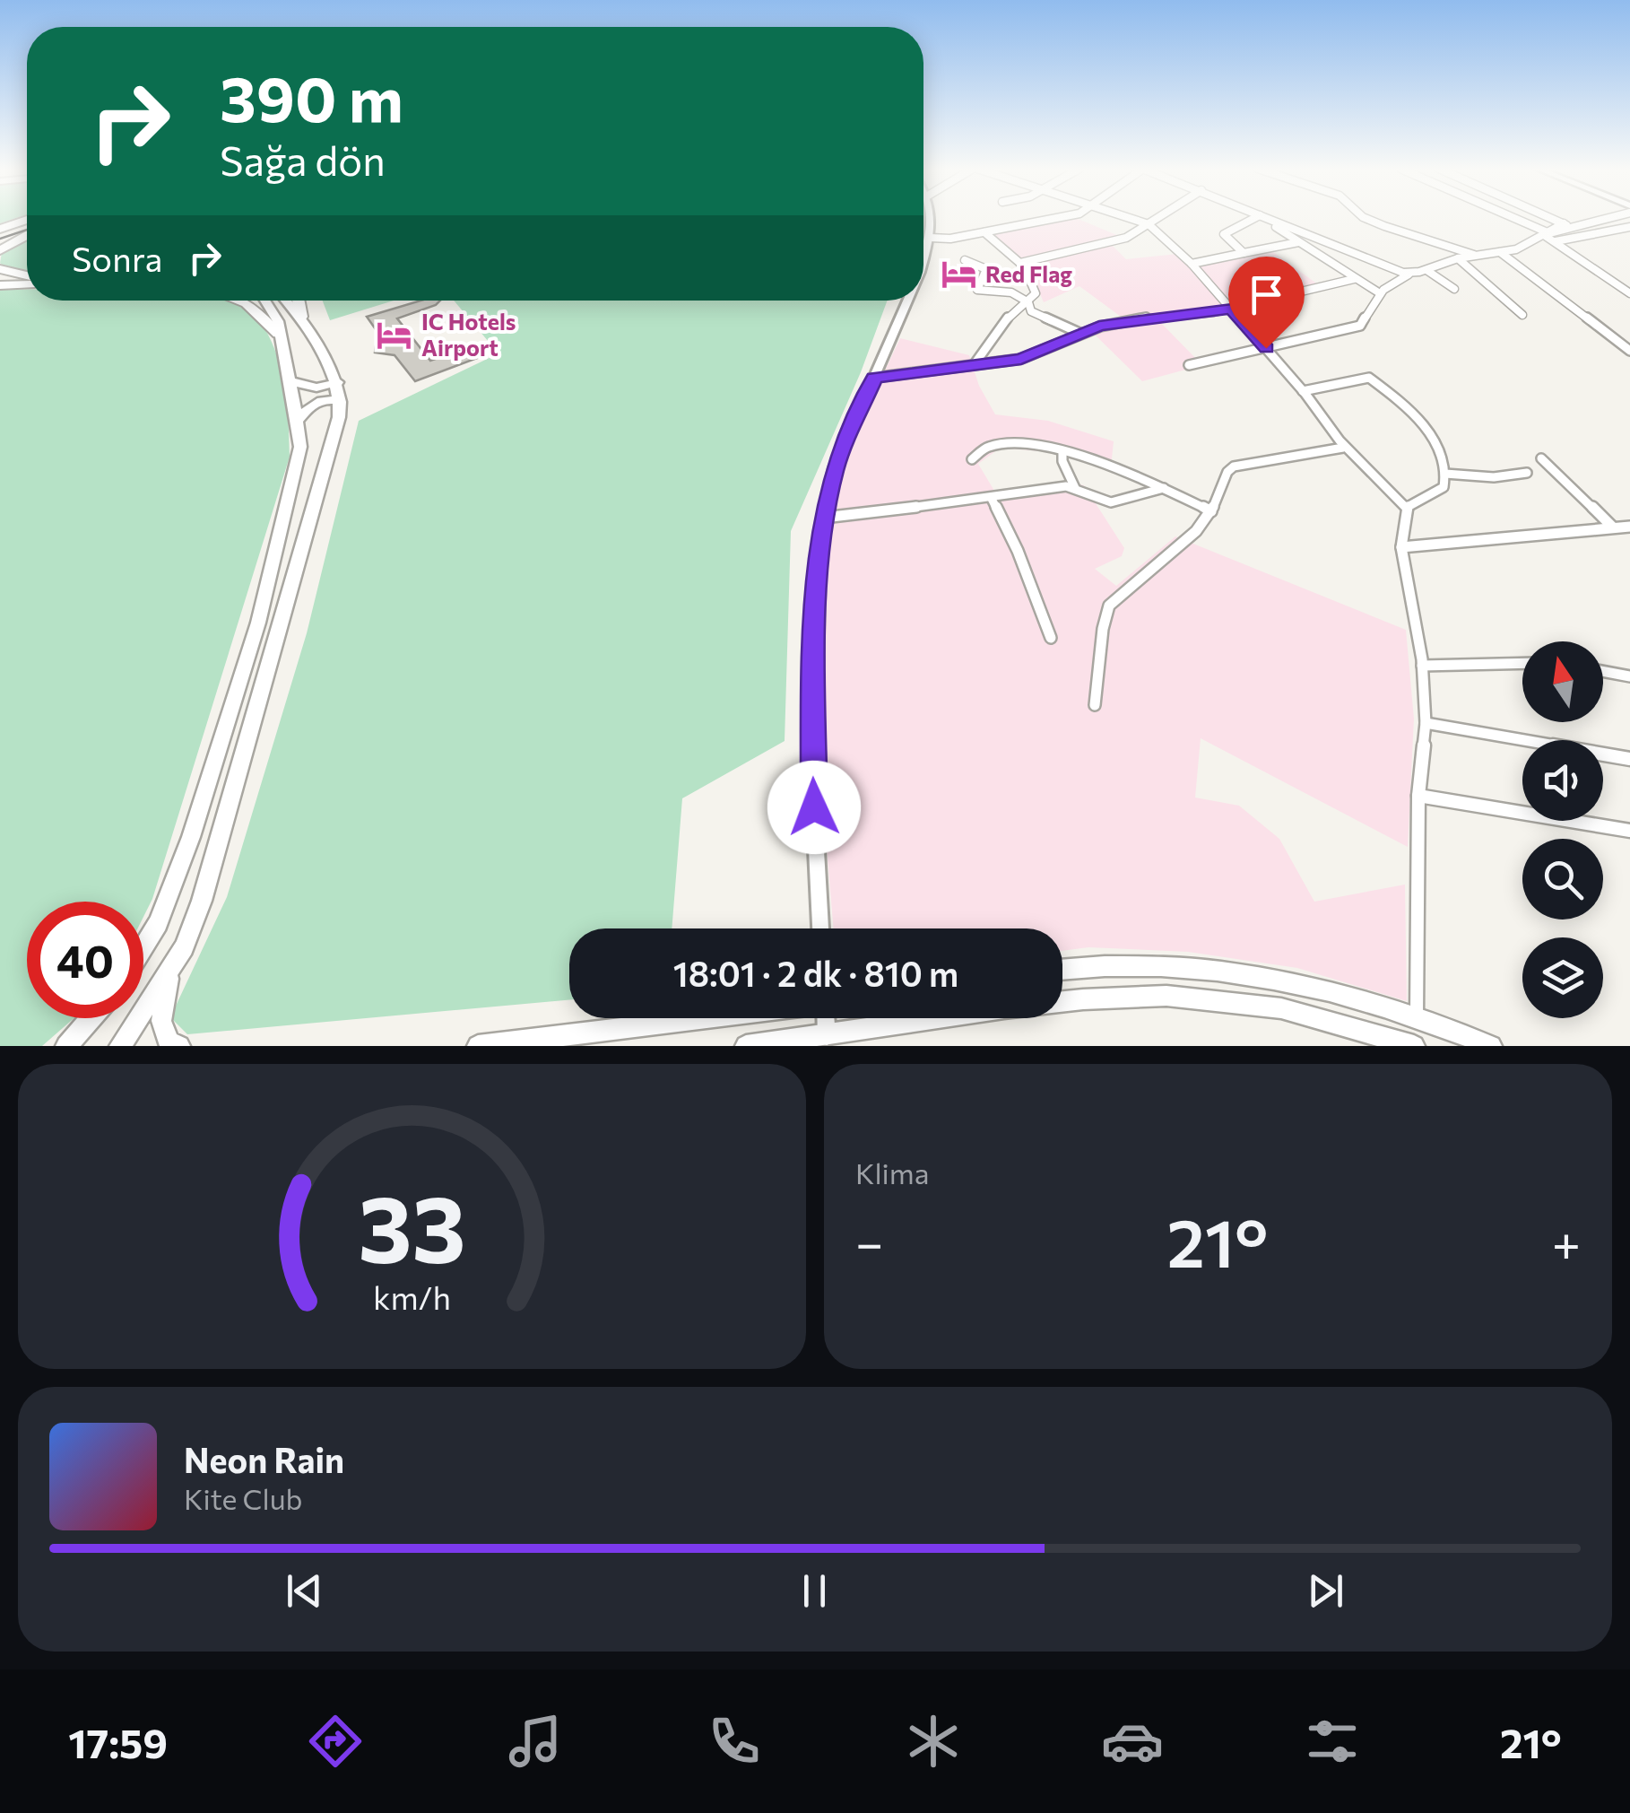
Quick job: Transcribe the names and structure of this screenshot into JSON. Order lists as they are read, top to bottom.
{
  "places": {
    "hotel": ["Red Flag", "IC Hotels Airport"]
  },
  "north": "top",
  "page": {
    "turn": ["390 m", "Sağa dön"],
    "then": "Sonra",
    "limit": "40",
    "trip": "18:01 · 2 dk · 810 m",
    "tile": "Klima",
    "heat": ["−", "21°", "+"],
    "song": ["Neon Rain", "Kite Club"],
    "tabs": ["17:59", "21°"],
    "gauge": ["33", "km/h"]
  }
}
